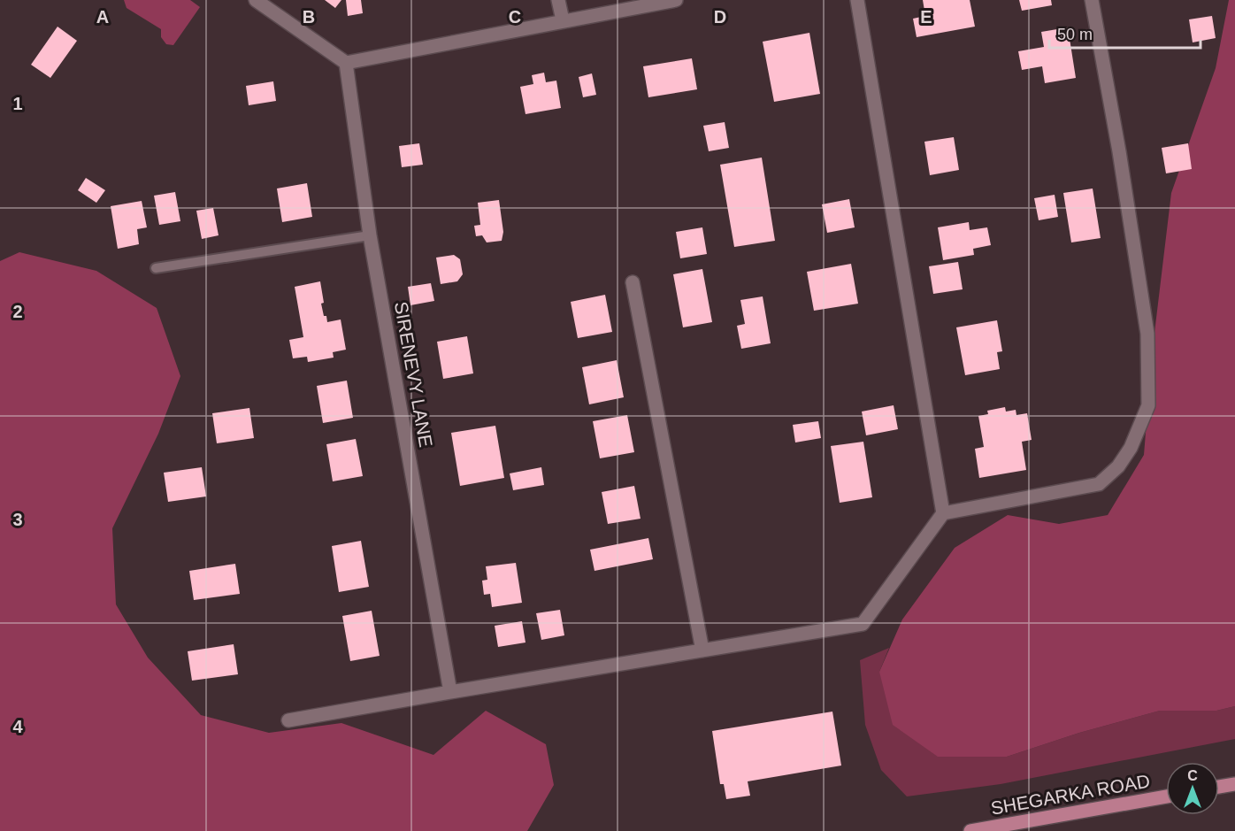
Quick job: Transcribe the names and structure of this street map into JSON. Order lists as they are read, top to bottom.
{
  "streets": {
    "main road": ["SHEGARKA ROAD"],
    "street": ["SIRENEVY LANE"]
  },
  "scale_bar": "50 m",
  "north": "top",
  "grid": {
    "columns": [
      "A",
      "B",
      "C",
      "D",
      "E"
    ],
    "rows": [
      "1",
      "2",
      "3",
      "4"
    ]
  }
}
